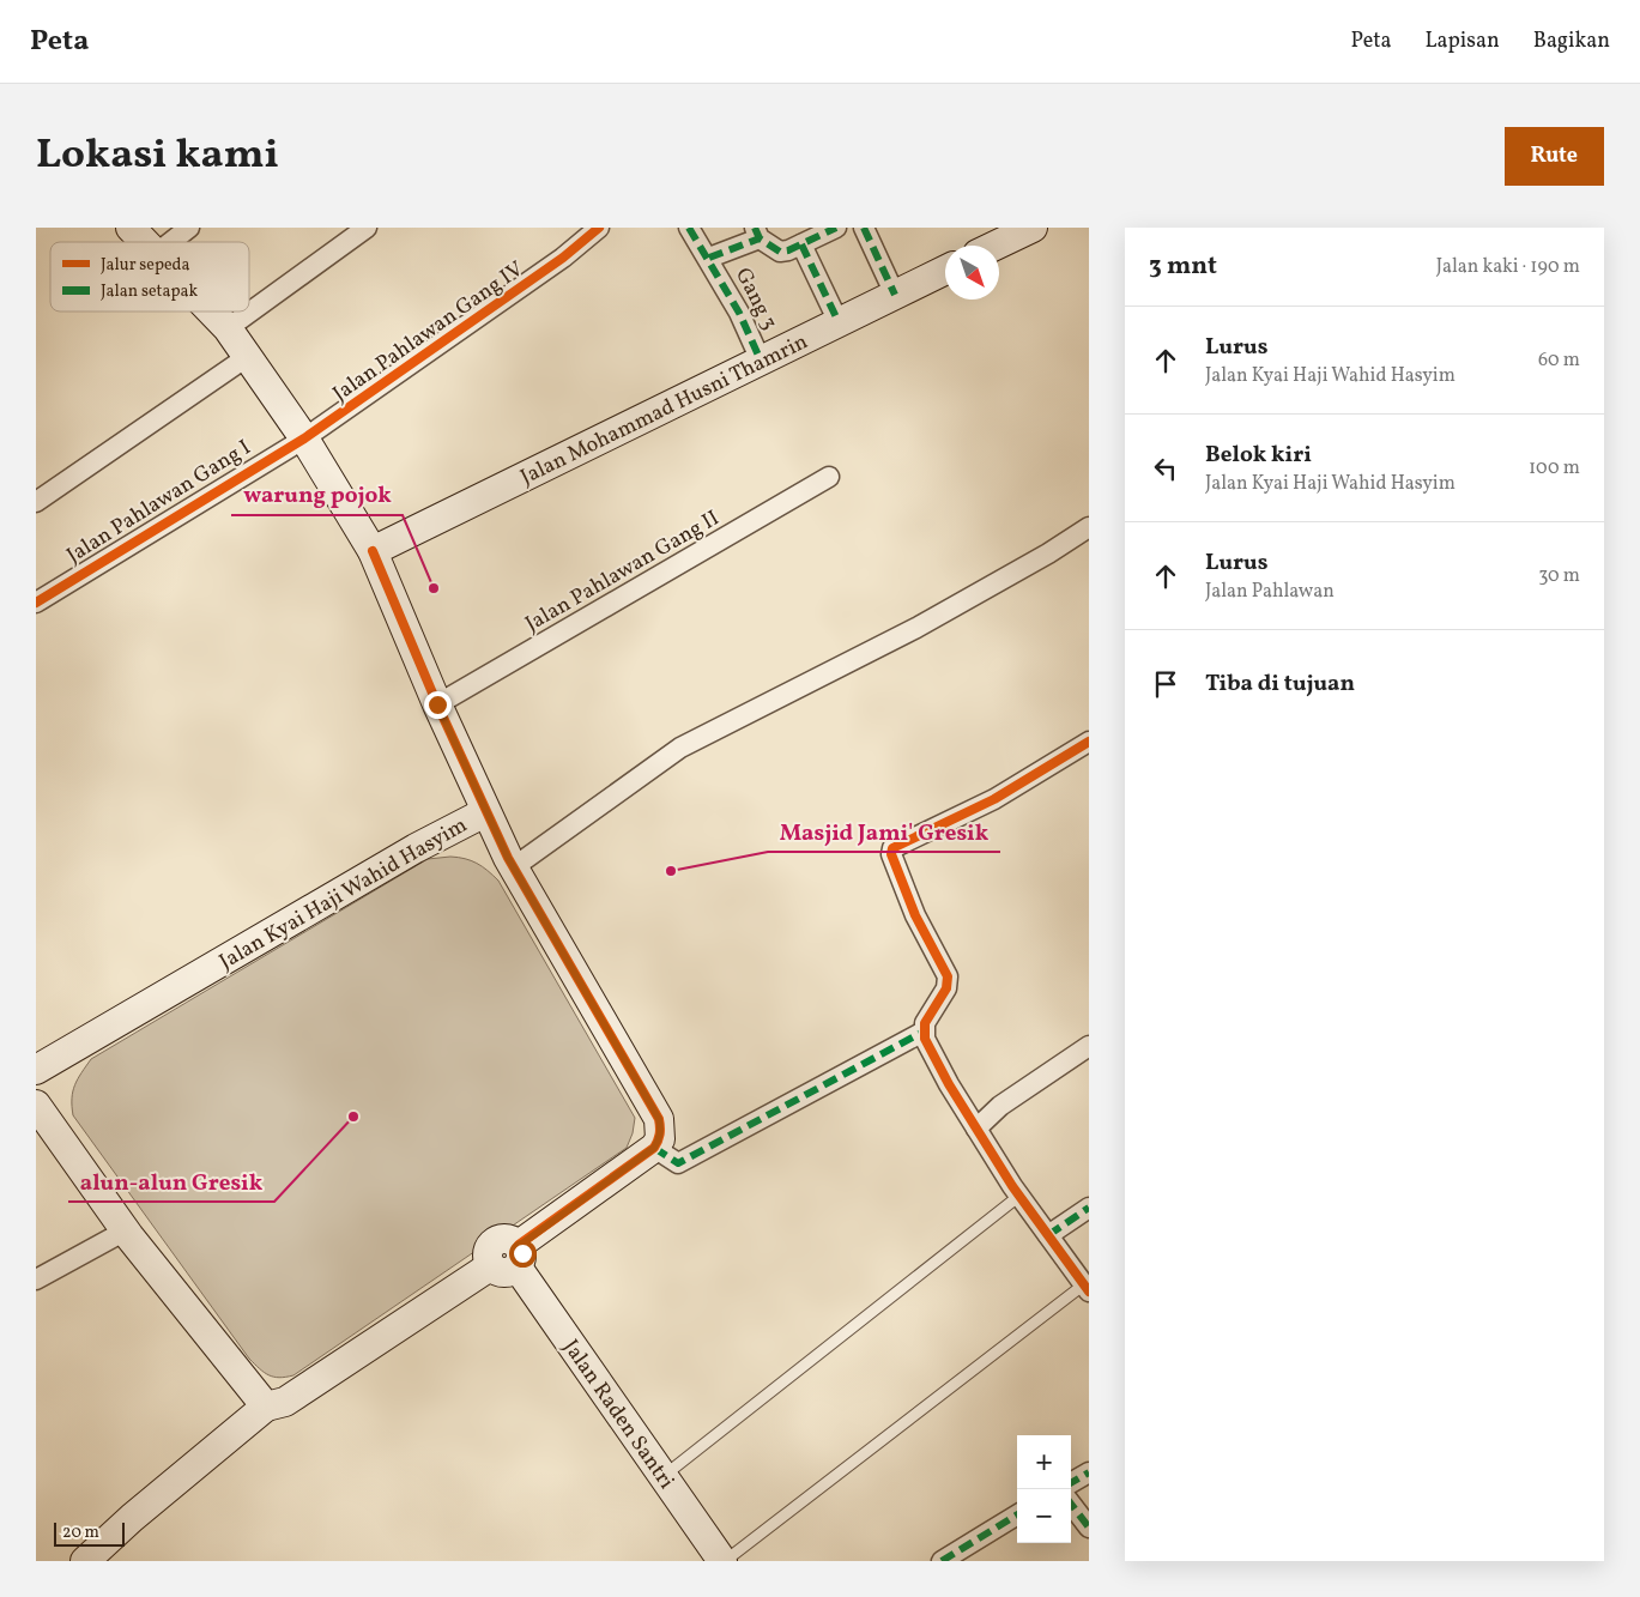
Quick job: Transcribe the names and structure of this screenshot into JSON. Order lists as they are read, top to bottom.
{
  "streets": {
    "street": [
      "Gang 3",
      "Jalan Pahlawan Gang IV",
      "Jalan Mohammad Husni Thamrin",
      "Jalan Pahlawan Gang I",
      "Jalan Pahlawan Gang II",
      "Jalan Kyai Haji Wahid Hasyim",
      "Jalan Raden Santri"
    ]
  },
  "crossings": [
    ["Gang 3", "Jalan Mohammad Husni Thamrin"],
    ["Jalan Pahlawan Gang IV", "Jalan Pahlawan Gang I"]
  ],
  "places": ["warung pojok", "Masjid Jami' Gresik", "alun-alun Gresik"],
  "legend": ["Jalur sepeda", "Jalan setapak"],
  "scale_bar": "20 m",
  "north": "bottom right",
  "page": {
    "header": "Peta",
    "nav": ["Peta", "Lapisan", "Bagikan"],
    "title": "Lokasi kami",
    "buttons": "Rute",
    "heading": ["3 mnt", "Jalan kaki · 190 m"],
    "list": [
      ["Lurus", "Jalan Kyai Haji Wahid Hasyim", "60 m"],
      ["Belok kiri", "Jalan Kyai Haji Wahid Hasyim", "100 m"],
      ["Lurus", "Jalan Pahlawan", "30 m"],
      "Tiba di tujuan"
    ],
    "map_buttons": ["+", "−"],
    "scale": "20 m"
  }
}
